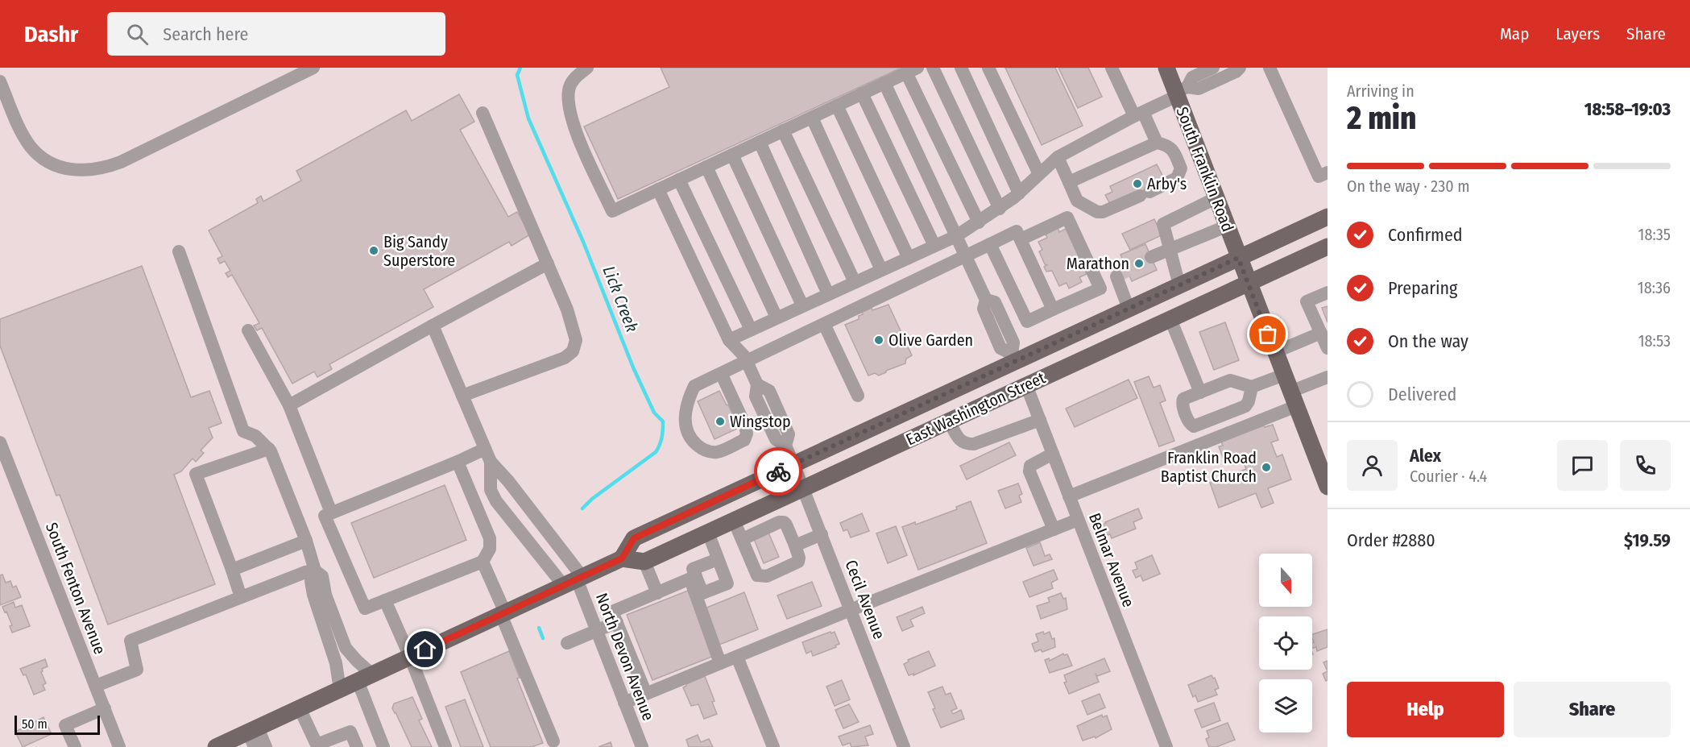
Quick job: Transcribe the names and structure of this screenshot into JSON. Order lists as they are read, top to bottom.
{
  "streets": {
    "main road": ["South Franklin Road", "East Washington Street"],
    "street": [
      "Belmar Avenue",
      "South Fenton Avenue",
      "Cecil Avenue",
      "North Devon Avenue"
    ]
  },
  "crossings": [
    ["South Franklin Road", "East Washington Street"],
    ["East Washington Street", "Belmar Avenue"],
    ["East Washington Street", "Cecil Avenue"]
  ],
  "water": ["Lick Creek"],
  "places": [
    "Arby's",
    "Big Sandy Superstore",
    "Marathon",
    "Olive Garden",
    "Wingstop",
    "Franklin Road Baptist Church"
  ],
  "scale_bar": "50 m",
  "north": "bottom",
  "page": {
    "header": "Dashr",
    "search": "Search here",
    "nav": ["Map", "Layers", "Share"],
    "heading": ["2 min", "Arriving in", "18:58–19:03"],
    "panel": [
      "Alex",
      "Courier · 4.4",
      "Order #2880",
      "$19.59"
    ],
    "bar": "On the way · 230 m",
    "list": [
      ["Confirmed", "18:35"],
      ["Preparing", "18:36"],
      ["On the way", "18:53"],
      "Delivered"
    ],
    "buttons": ["Help", "Share"],
    "scale": "50 m"
  }
}
